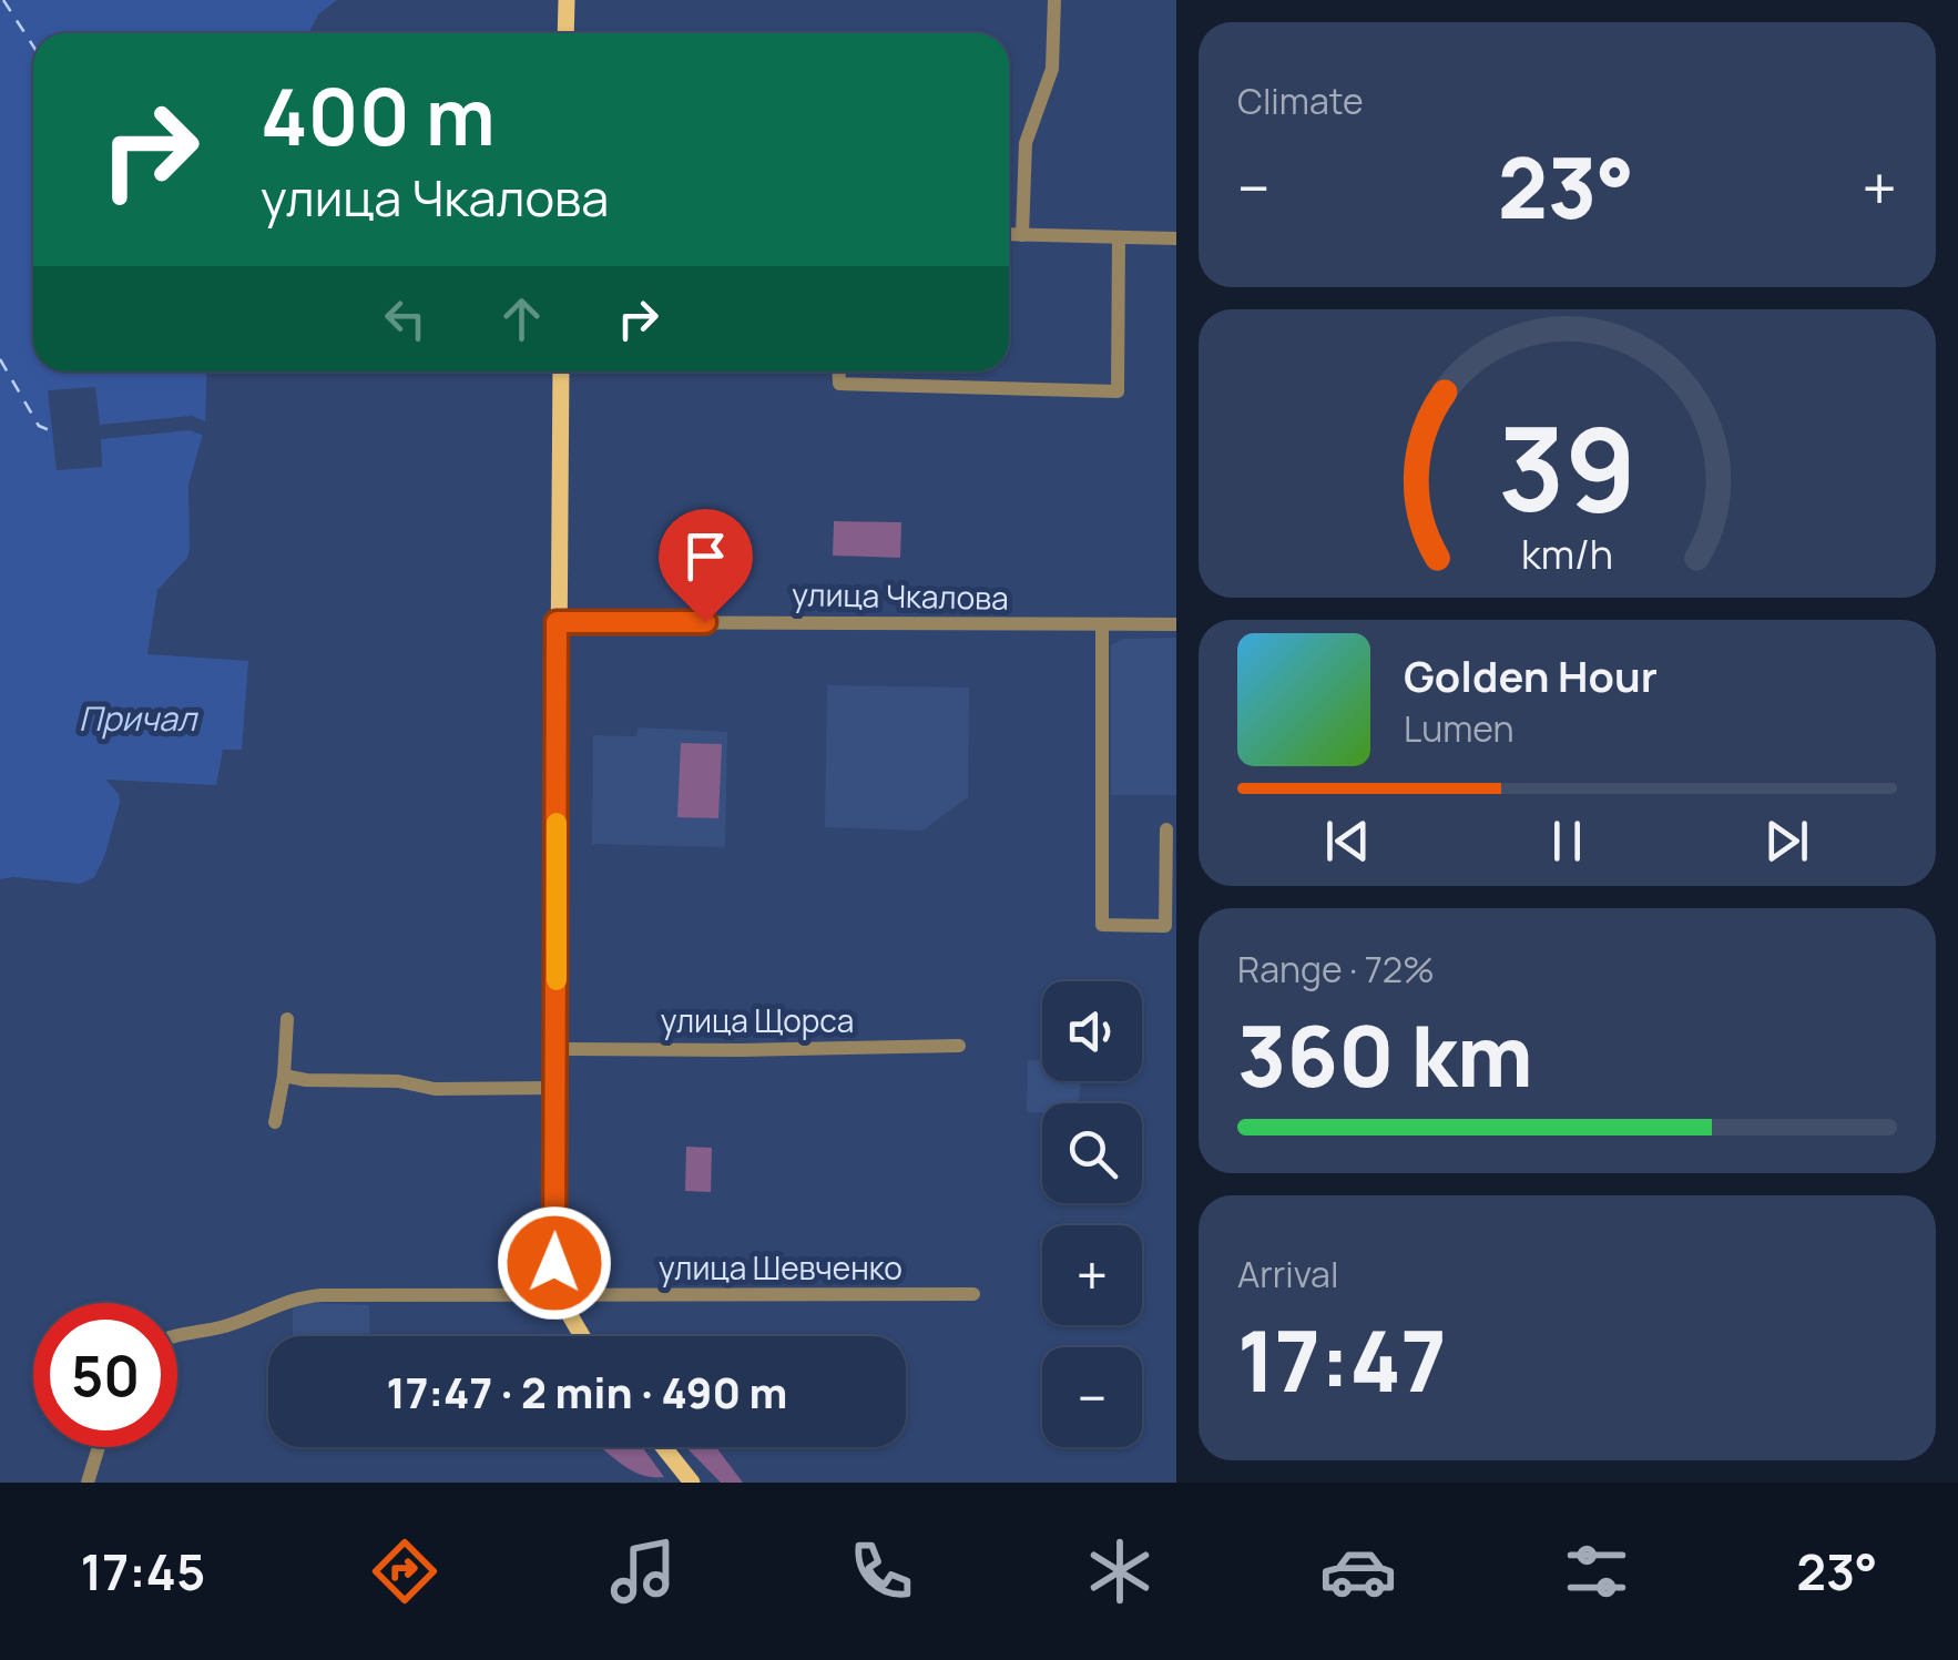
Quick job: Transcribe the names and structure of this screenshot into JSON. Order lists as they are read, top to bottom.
{
  "streets": {
    "street": ["улица Чкалова", "улица Щорса", "улица Шевченко"]
  },
  "water": ["Причал"],
  "page": {
    "tile": [
      "Climate",
      ["Range · 72%", "360 km"],
      ["Arrival", "17:47"]
    ],
    "turn": ["400 m", "улица Чкалова"],
    "heat": ["−", "23°", "+"],
    "song": ["Golden Hour", "Lumen"],
    "map_buttons": ["+", "−"],
    "limit": "50",
    "trip": "17:47 · 2 min · 490 m",
    "tabs": ["17:45", "23°"],
    "gauge": ["39", "km/h"]
  }
}
